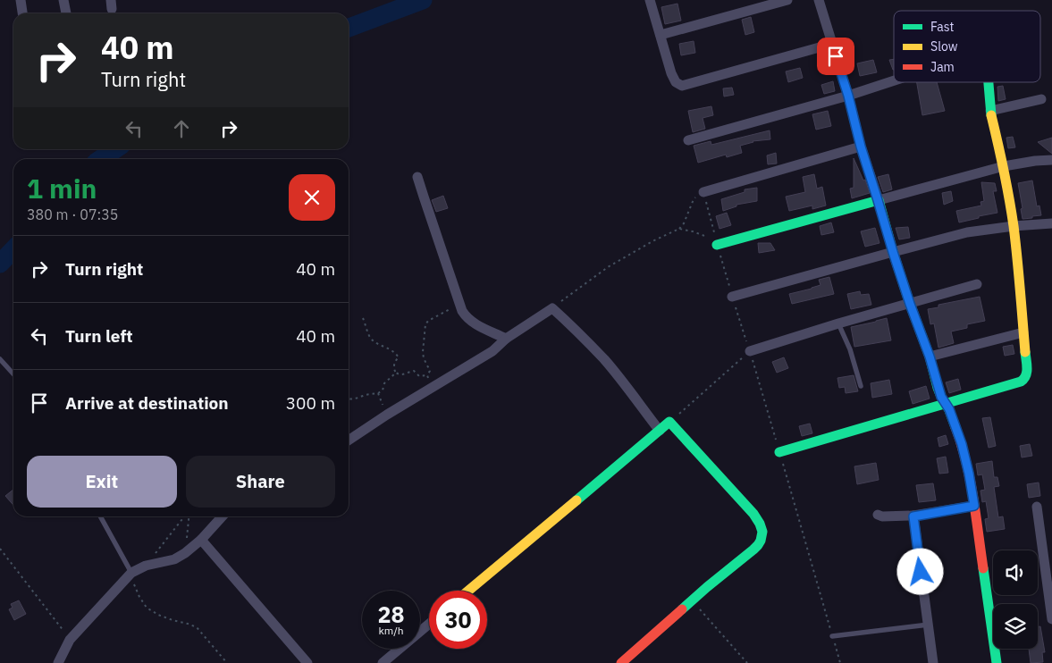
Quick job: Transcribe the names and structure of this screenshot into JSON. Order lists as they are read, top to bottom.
{
  "legend": ["Fast", "Slow", "Jam"],
  "page": {
    "turn": ["40 m", "Turn right"],
    "heading": ["1 min", "380 m · 07:35"],
    "list": [
      {
        "name": "Turn right",
        "value": "40 m"
      },
      {
        "name": "Turn left",
        "value": "40 m"
      },
      {
        "name": "Arrive at destination",
        "value": "300 m"
      }
    ],
    "buttons": ["Exit", "Share"],
    "speed": "28 km/h",
    "limit": "30"
  }
}
